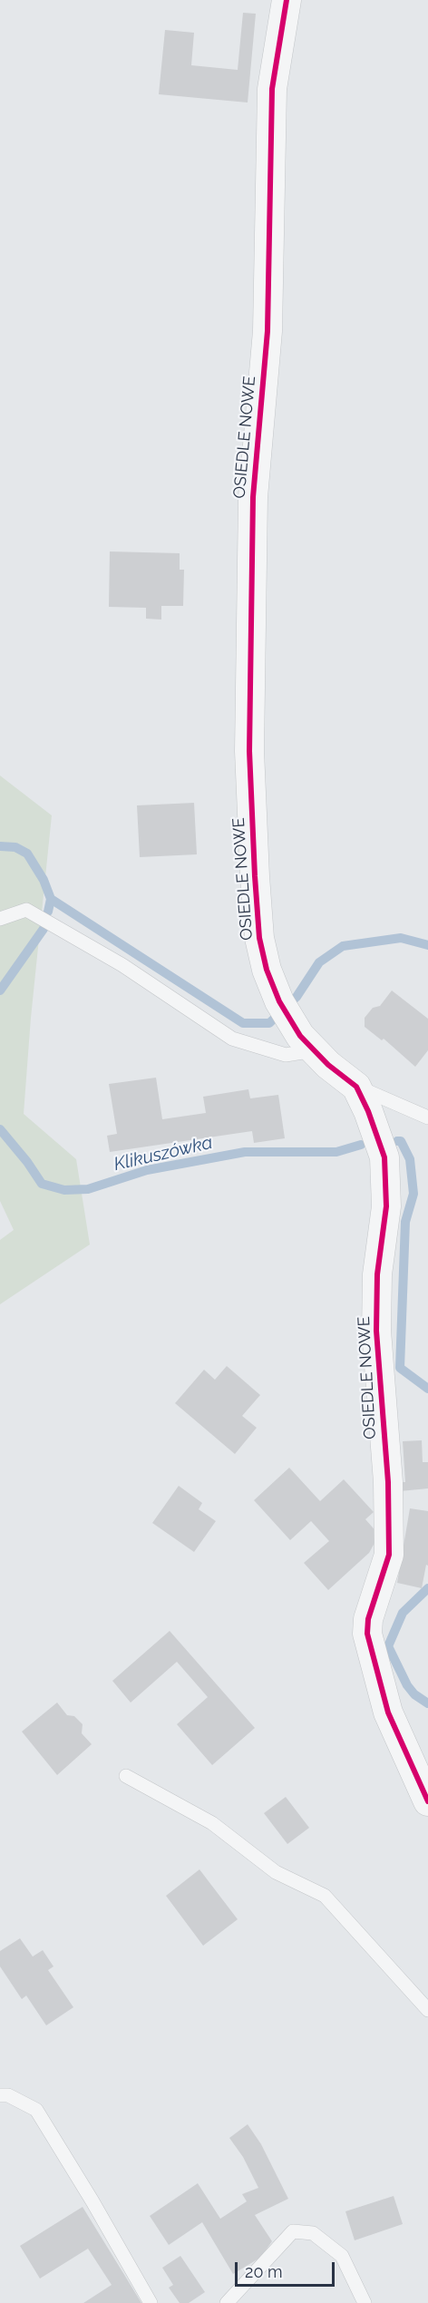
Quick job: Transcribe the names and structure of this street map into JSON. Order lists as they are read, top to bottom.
{
  "streets": {
    "street": ["OSIEDLE NOWE"]
  },
  "water": ["Klikuszówka"],
  "scale_bar": "20 m"
}
